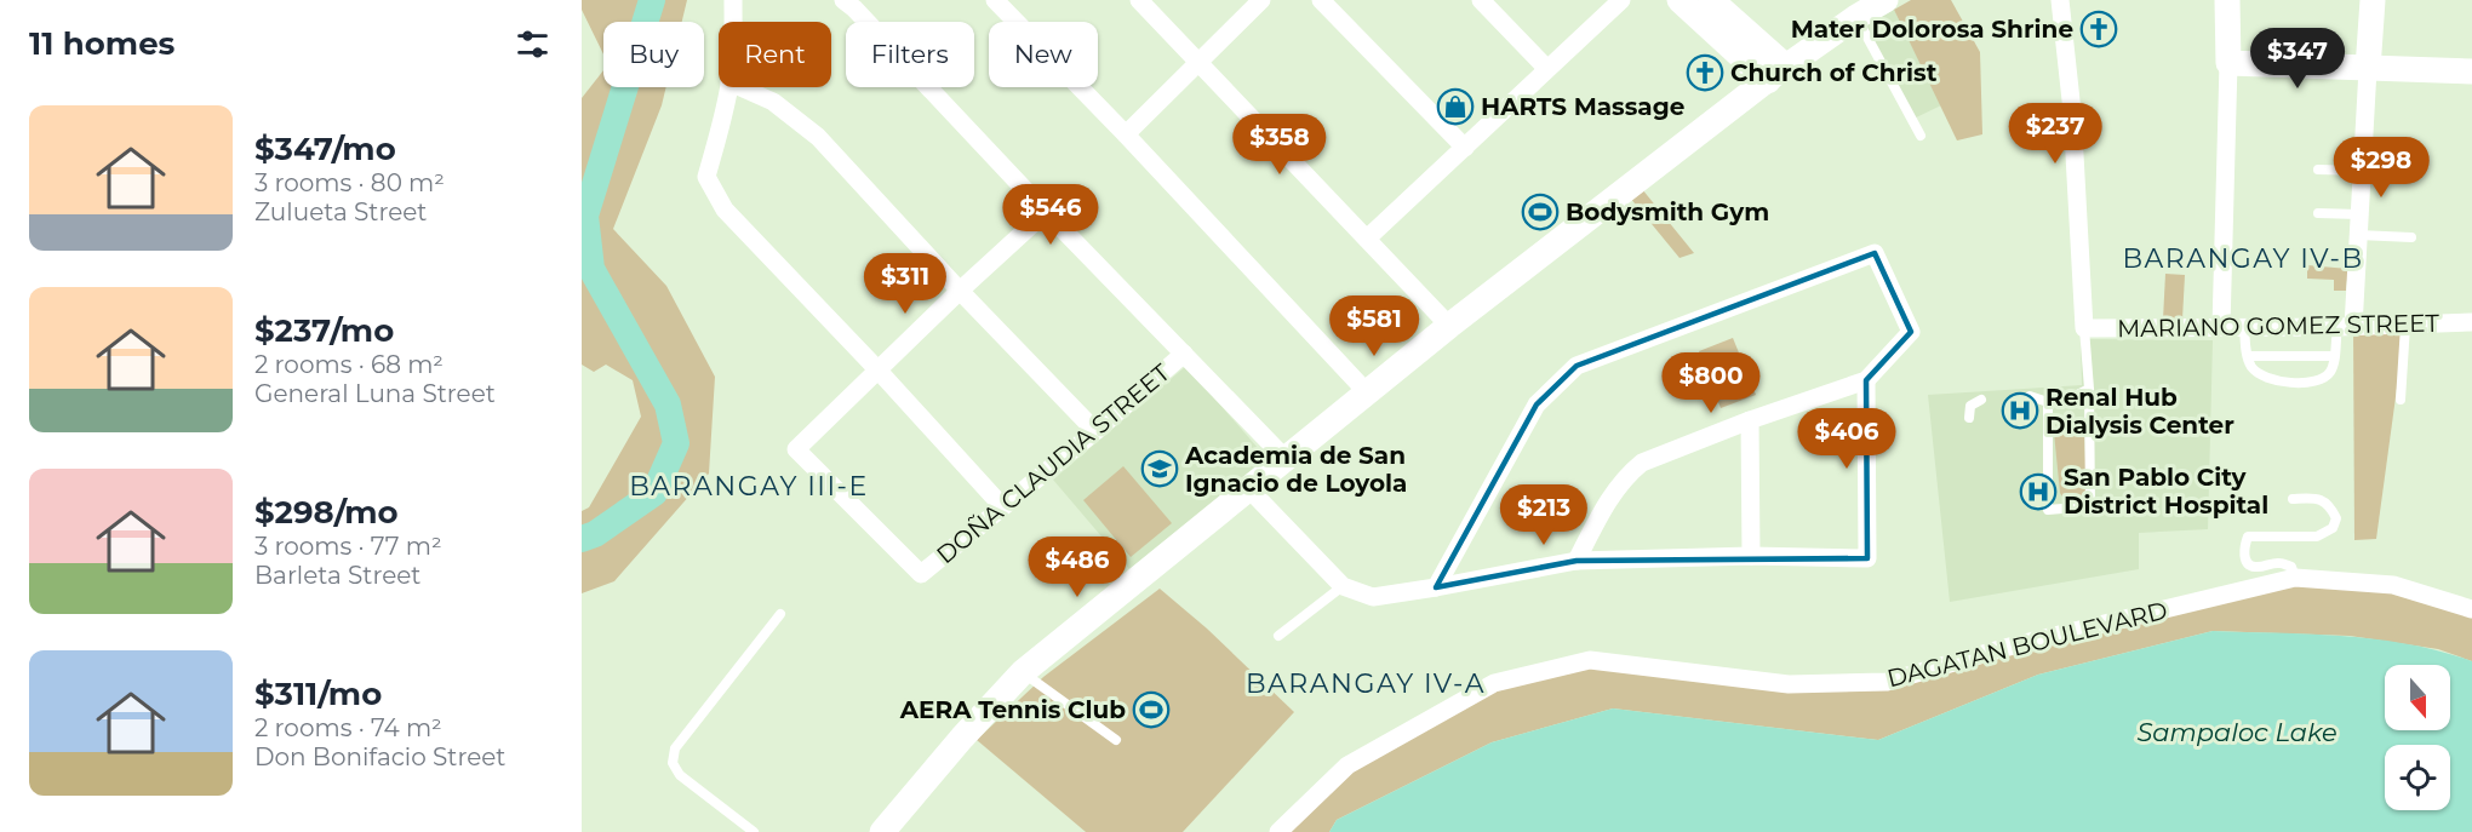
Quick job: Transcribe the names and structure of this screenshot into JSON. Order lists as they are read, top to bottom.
{
  "streets": {
    "street": ["MARIANO GOMEZ STREET", "DOÑA CLAUDIA STREET", "DAGATAN BOULEVARD"]
  },
  "districts": ["BARANGAY IV-B", "BARANGAY III-E", "BARANGAY IV-A"],
  "water": ["Sampaloc Lake"],
  "places": {
    "church": ["Mater Dolorosa Shrine", "Church of Christ"],
    "shop": ["HARTS Massage"],
    "sports": ["Bodysmith Gym", "AERA Tennis Club"],
    "hospital": ["Renal Hub Dialysis Center", "San Pablo City District Hospital"],
    "school or university": ["Academia de San Ignacio de Loyola"]
  },
  "north": "bottom",
  "page": {
    "heading": "11 homes",
    "chip": [
      "Buy",
      "Rent",
      "Filters",
      "New"
    ],
    "price": [
      "$347",
      "$237",
      "$358",
      "$298",
      "$546",
      "$311",
      "$581",
      "$800",
      "$406",
      "$213",
      "$486"
    ],
    "list": [
      {
        "name": "$347/mo",
        "note": "3 rooms · 80 m² · Zulueta Street"
      },
      {
        "name": "$237/mo",
        "note": "2 rooms · 68 m² · General Luna Street"
      },
      {
        "name": "$298/mo",
        "note": "3 rooms · 77 m² · Barleta Street"
      },
      {
        "name": "$311/mo",
        "note": "2 rooms · 74 m² · Don Bonifacio Street"
      }
    ]
  }
}
